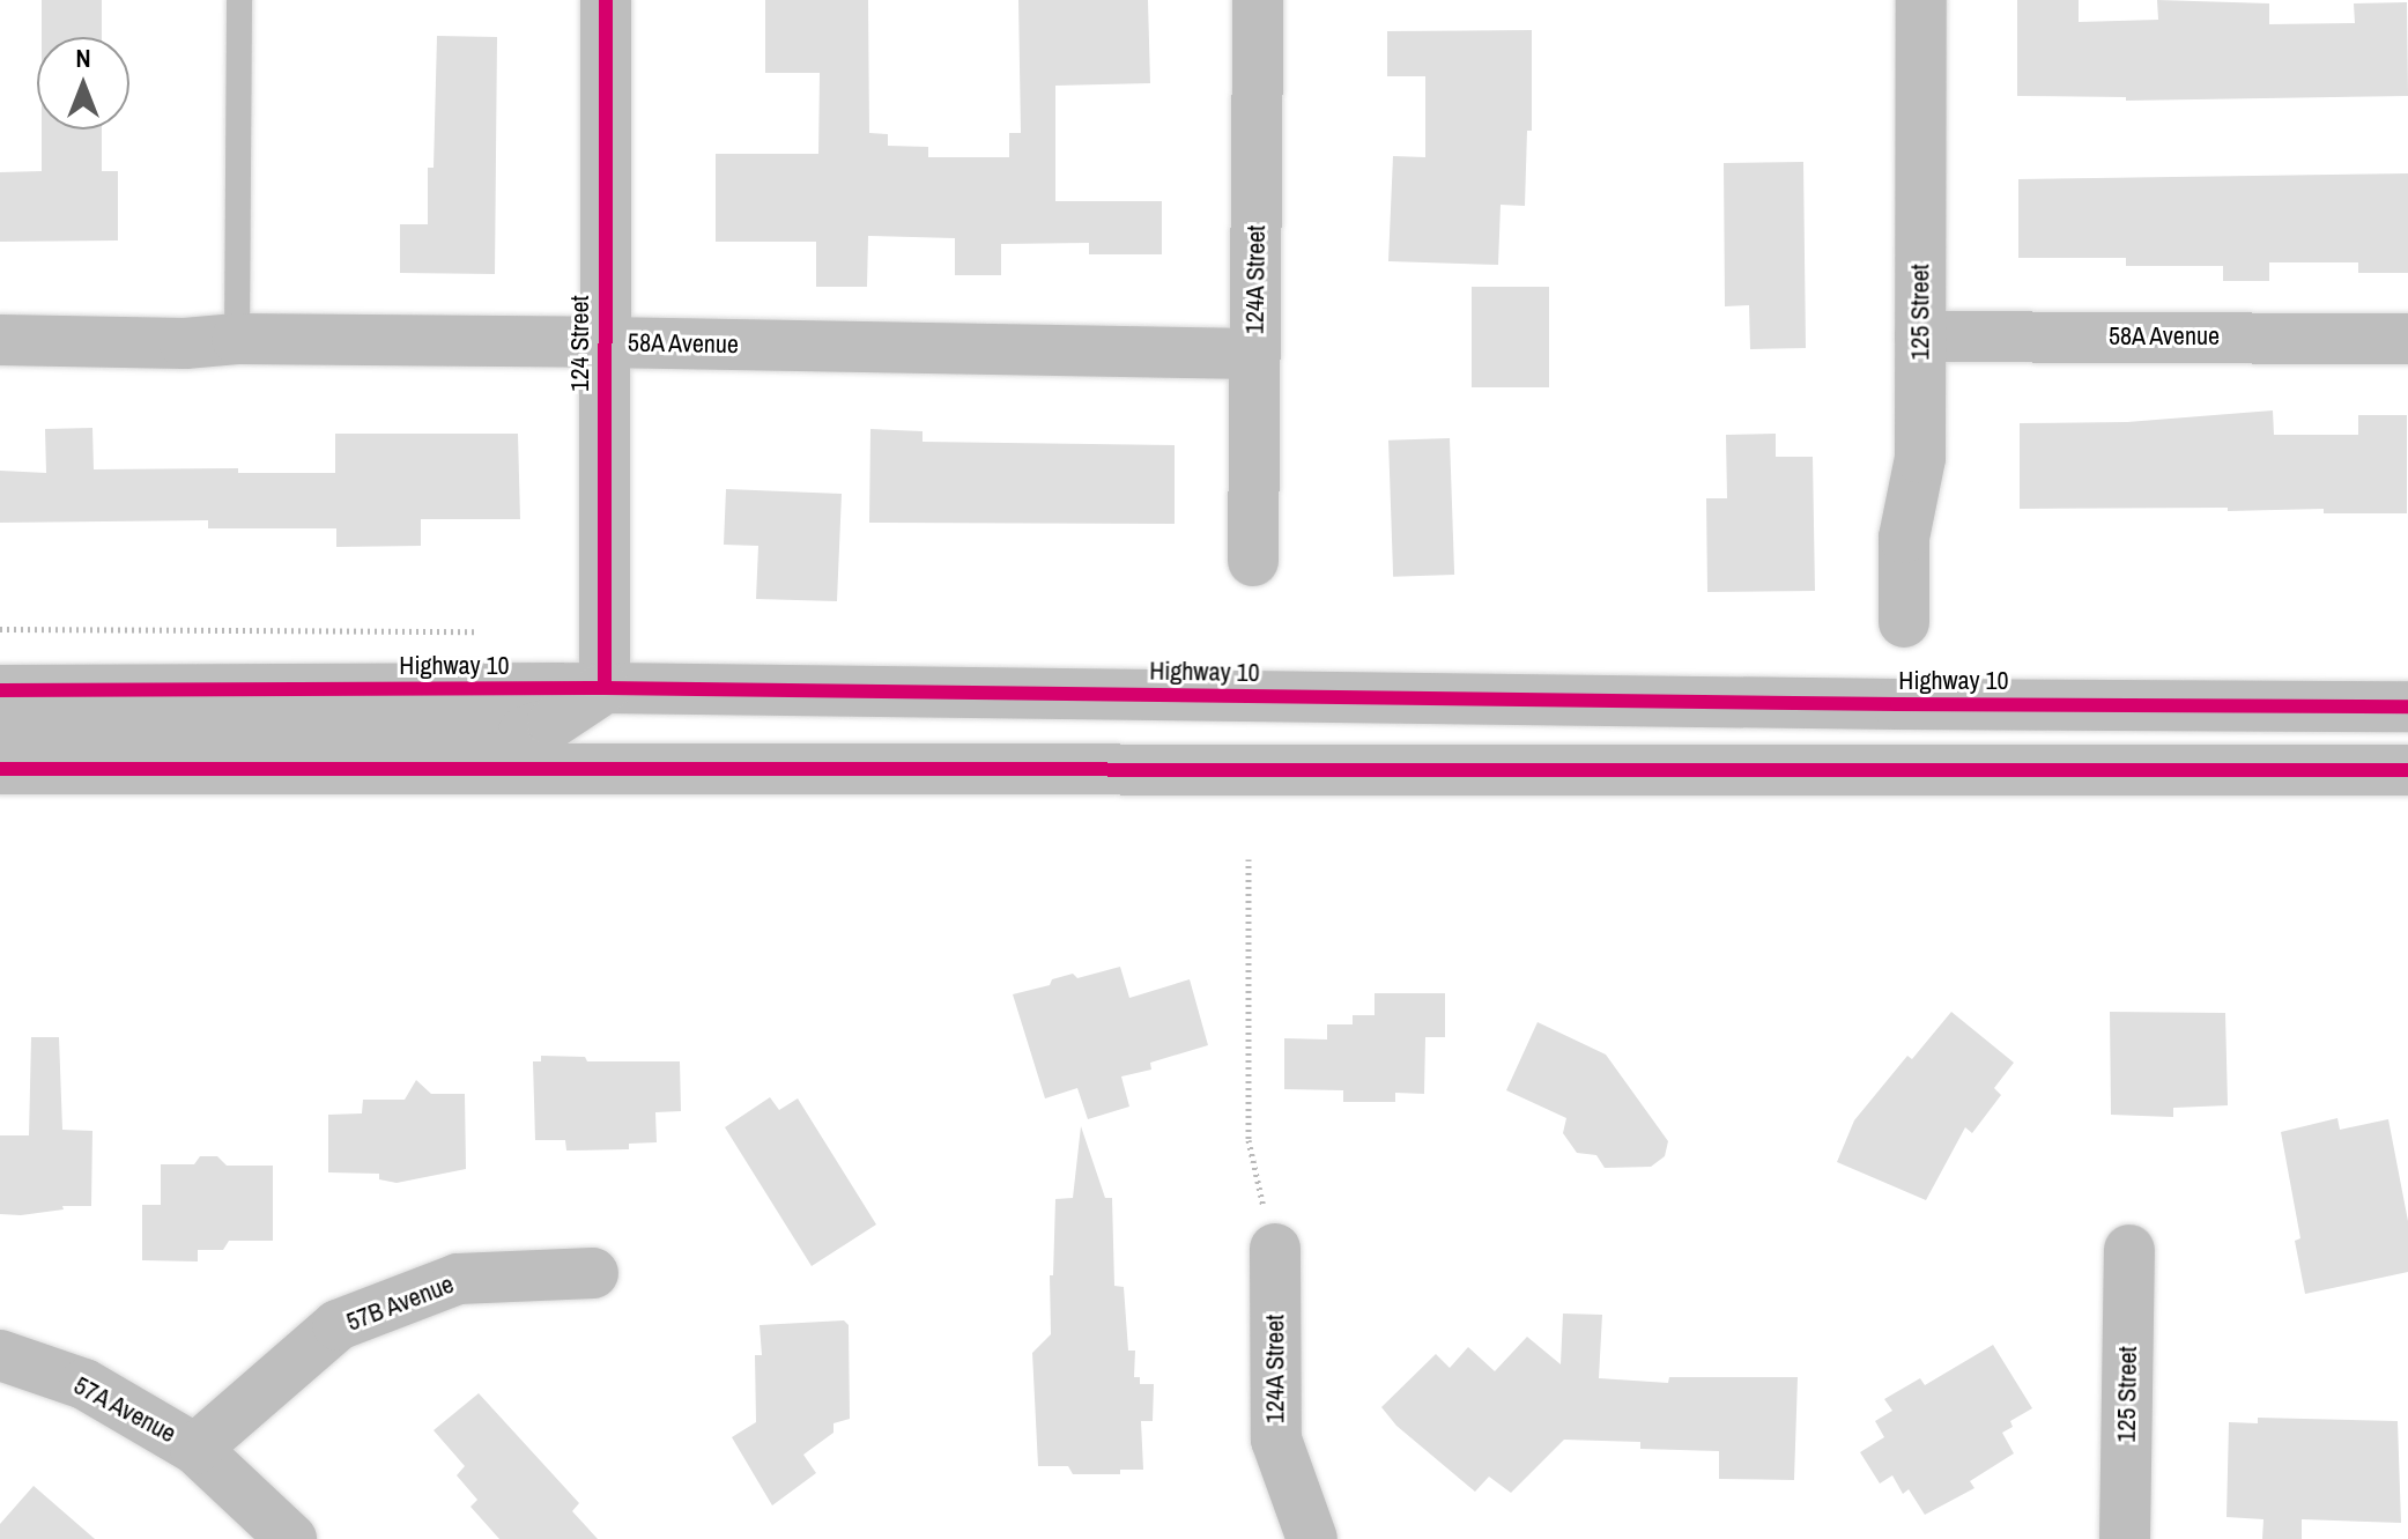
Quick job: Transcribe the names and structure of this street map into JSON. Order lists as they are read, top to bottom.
{
  "streets": {
    "main road": [
      "124A Street",
      "125 Street",
      "58A Avenue",
      "124 Street",
      "Highway 10",
      "57B Avenue",
      "57A Avenue"
    ]
  },
  "crossings": [
    ["124A Street", "58A Avenue"],
    ["125 Street", "58A Avenue"],
    ["58A Avenue", "124 Street"],
    ["124 Street", "Highway 10"],
    ["57B Avenue", "57A Avenue"]
  ],
  "north": "top"
}
